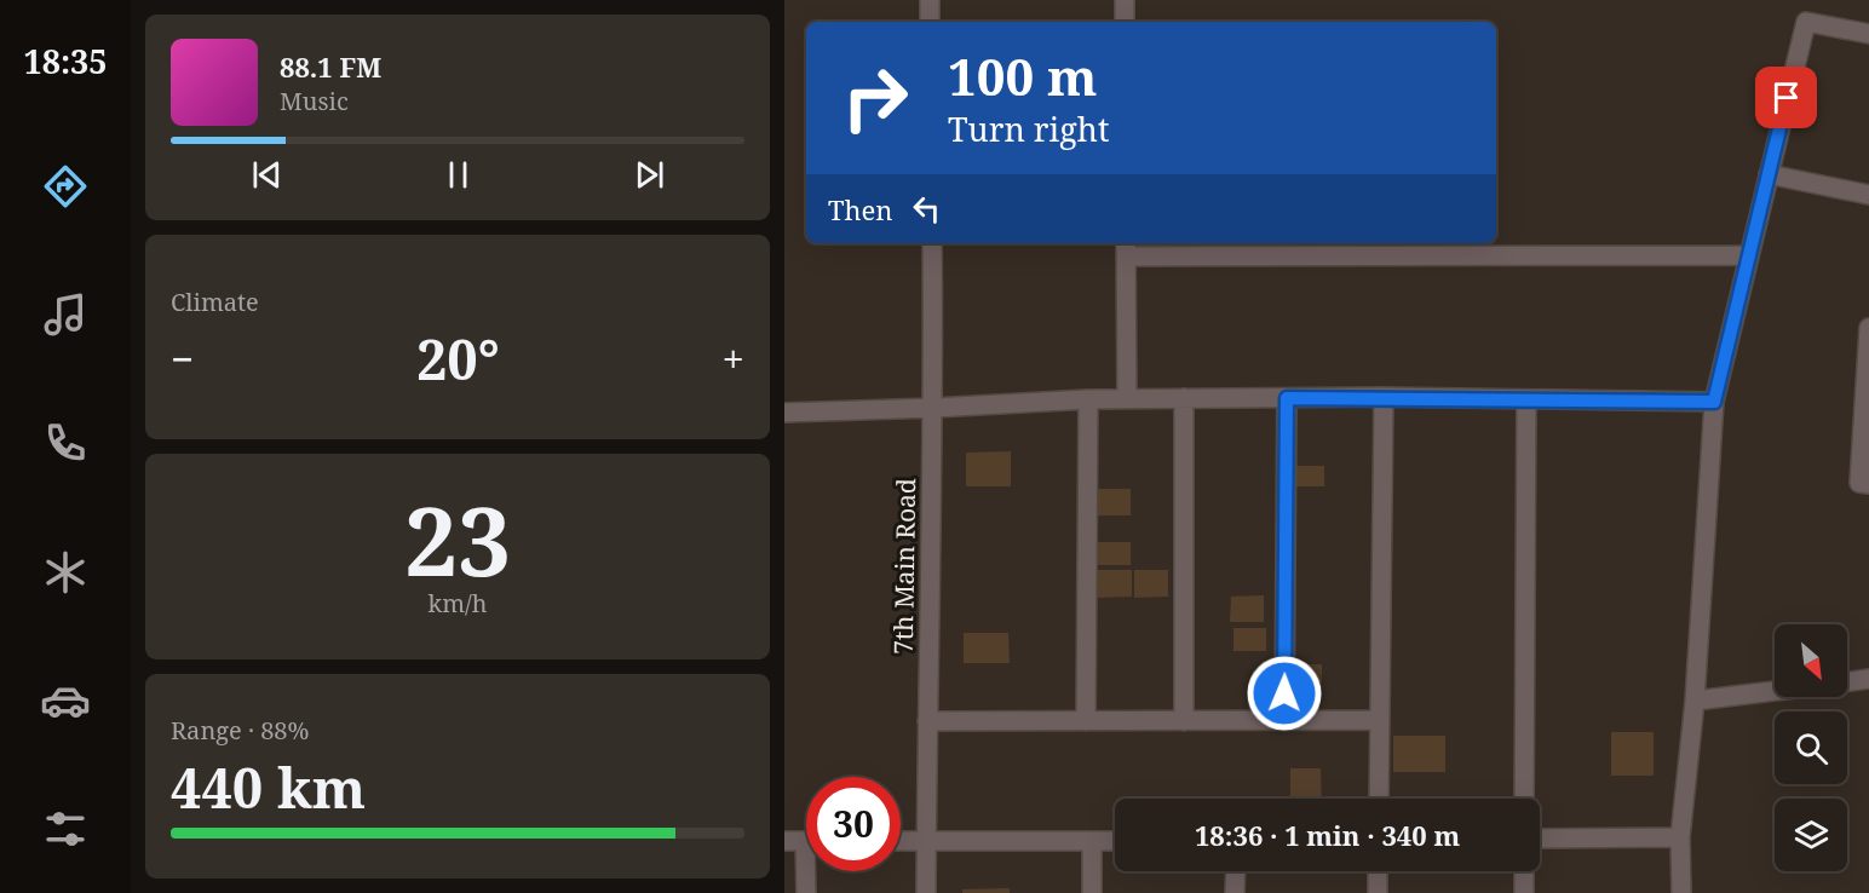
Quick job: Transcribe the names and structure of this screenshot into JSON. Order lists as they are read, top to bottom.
{
  "streets": {
    "street": ["7th Main Road"]
  },
  "north": "bottom right",
  "page": {
    "tabs": "18:35",
    "turn": ["100 m", "Turn right"],
    "song": ["88.1 FM", "Music"],
    "then": "Then",
    "tile": [
      "Climate",
      ["23", "km/h"],
      ["Range · 88%", "440 km"]
    ],
    "heat": ["−", "20°", "+"],
    "limit": "30",
    "trip": "18:36 · 1 min · 340 m"
  }
}
